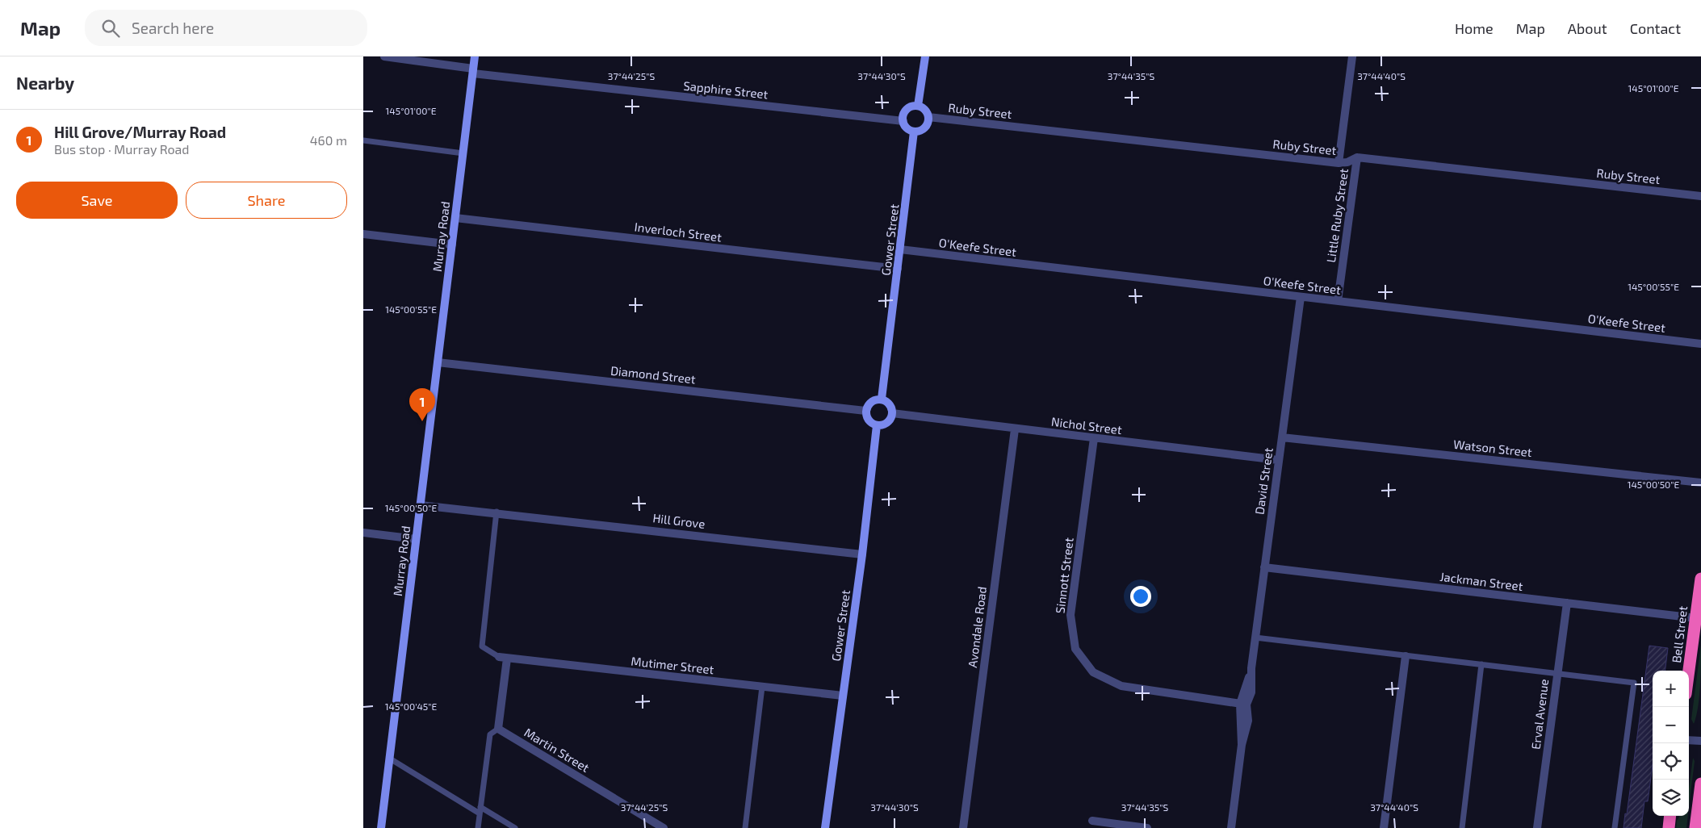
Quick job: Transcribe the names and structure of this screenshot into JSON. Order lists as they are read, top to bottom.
{
  "streets": {
    "highway": ["Bell Street"],
    "street": [
      "Sapphire Street",
      "Ruby Street",
      "Little Ruby Street",
      "Inverloch Street",
      "Murray Road",
      "Gower Street",
      "O'Keefe Street",
      "Diamond Street",
      "Nichol Street",
      "Watson Street",
      "David Street",
      "Hill Grove",
      "Sinnott Street",
      "Jackman Street",
      "Avondale Road",
      "Mutimer Street",
      "Erval Avenue",
      "Martin Street"
    ]
  },
  "crossings": [
    ["Sapphire Street", "Ruby Street"],
    ["Sapphire Street", "Murray Road"],
    ["Sapphire Street", "Gower Street"],
    ["Ruby Street", "Little Ruby Street"],
    ["Ruby Street", "Gower Street"],
    ["Little Ruby Street", "O'Keefe Street"],
    ["Inverloch Street", "Murray Road"],
    ["Inverloch Street", "Gower Street"],
    ["Murray Road", "Diamond Street"],
    ["Murray Road", "Hill Grove"],
    ["Gower Street", "O'Keefe Street"],
    ["Gower Street", "Diamond Street"],
    ["Gower Street", "Nichol Street"],
    ["Gower Street", "Hill Grove"],
    ["Gower Street", "Mutimer Street"],
    ["O'Keefe Street", "David Street"],
    ["Diamond Street", "Nichol Street"],
    ["Nichol Street", "David Street"],
    ["Nichol Street", "Sinnott Street"],
    ["Nichol Street", "Avondale Road"],
    ["Watson Street", "David Street"],
    ["David Street", "Sinnott Street"],
    ["David Street", "Jackman Street"],
    ["Jackman Street", "Bell Street"],
    ["Jackman Street", "Erval Avenue"]
  ],
  "page": {
    "header": "Map",
    "search": "Search here",
    "nav": [
      "Home",
      "Map",
      "About",
      "Contact"
    ],
    "heading": "Nearby",
    "list": [
      {
        "mark": "1",
        "name": "Hill Grove/Murray Road",
        "note": "Bus stop · Murray Road",
        "value": "460 m"
      }
    ],
    "buttons": ["Save", "Share"],
    "pins": "1",
    "map_buttons": ["+", "−"]
  },
  "coordinates": [
    "37°44'25\"S",
    "37°44'30\"S",
    "37°44'35\"S",
    "37°44'40\"S",
    "145°01'00\"E",
    "145°00'55\"E",
    "145°00'50\"E",
    "145°00'45\"E"
  ]
}
